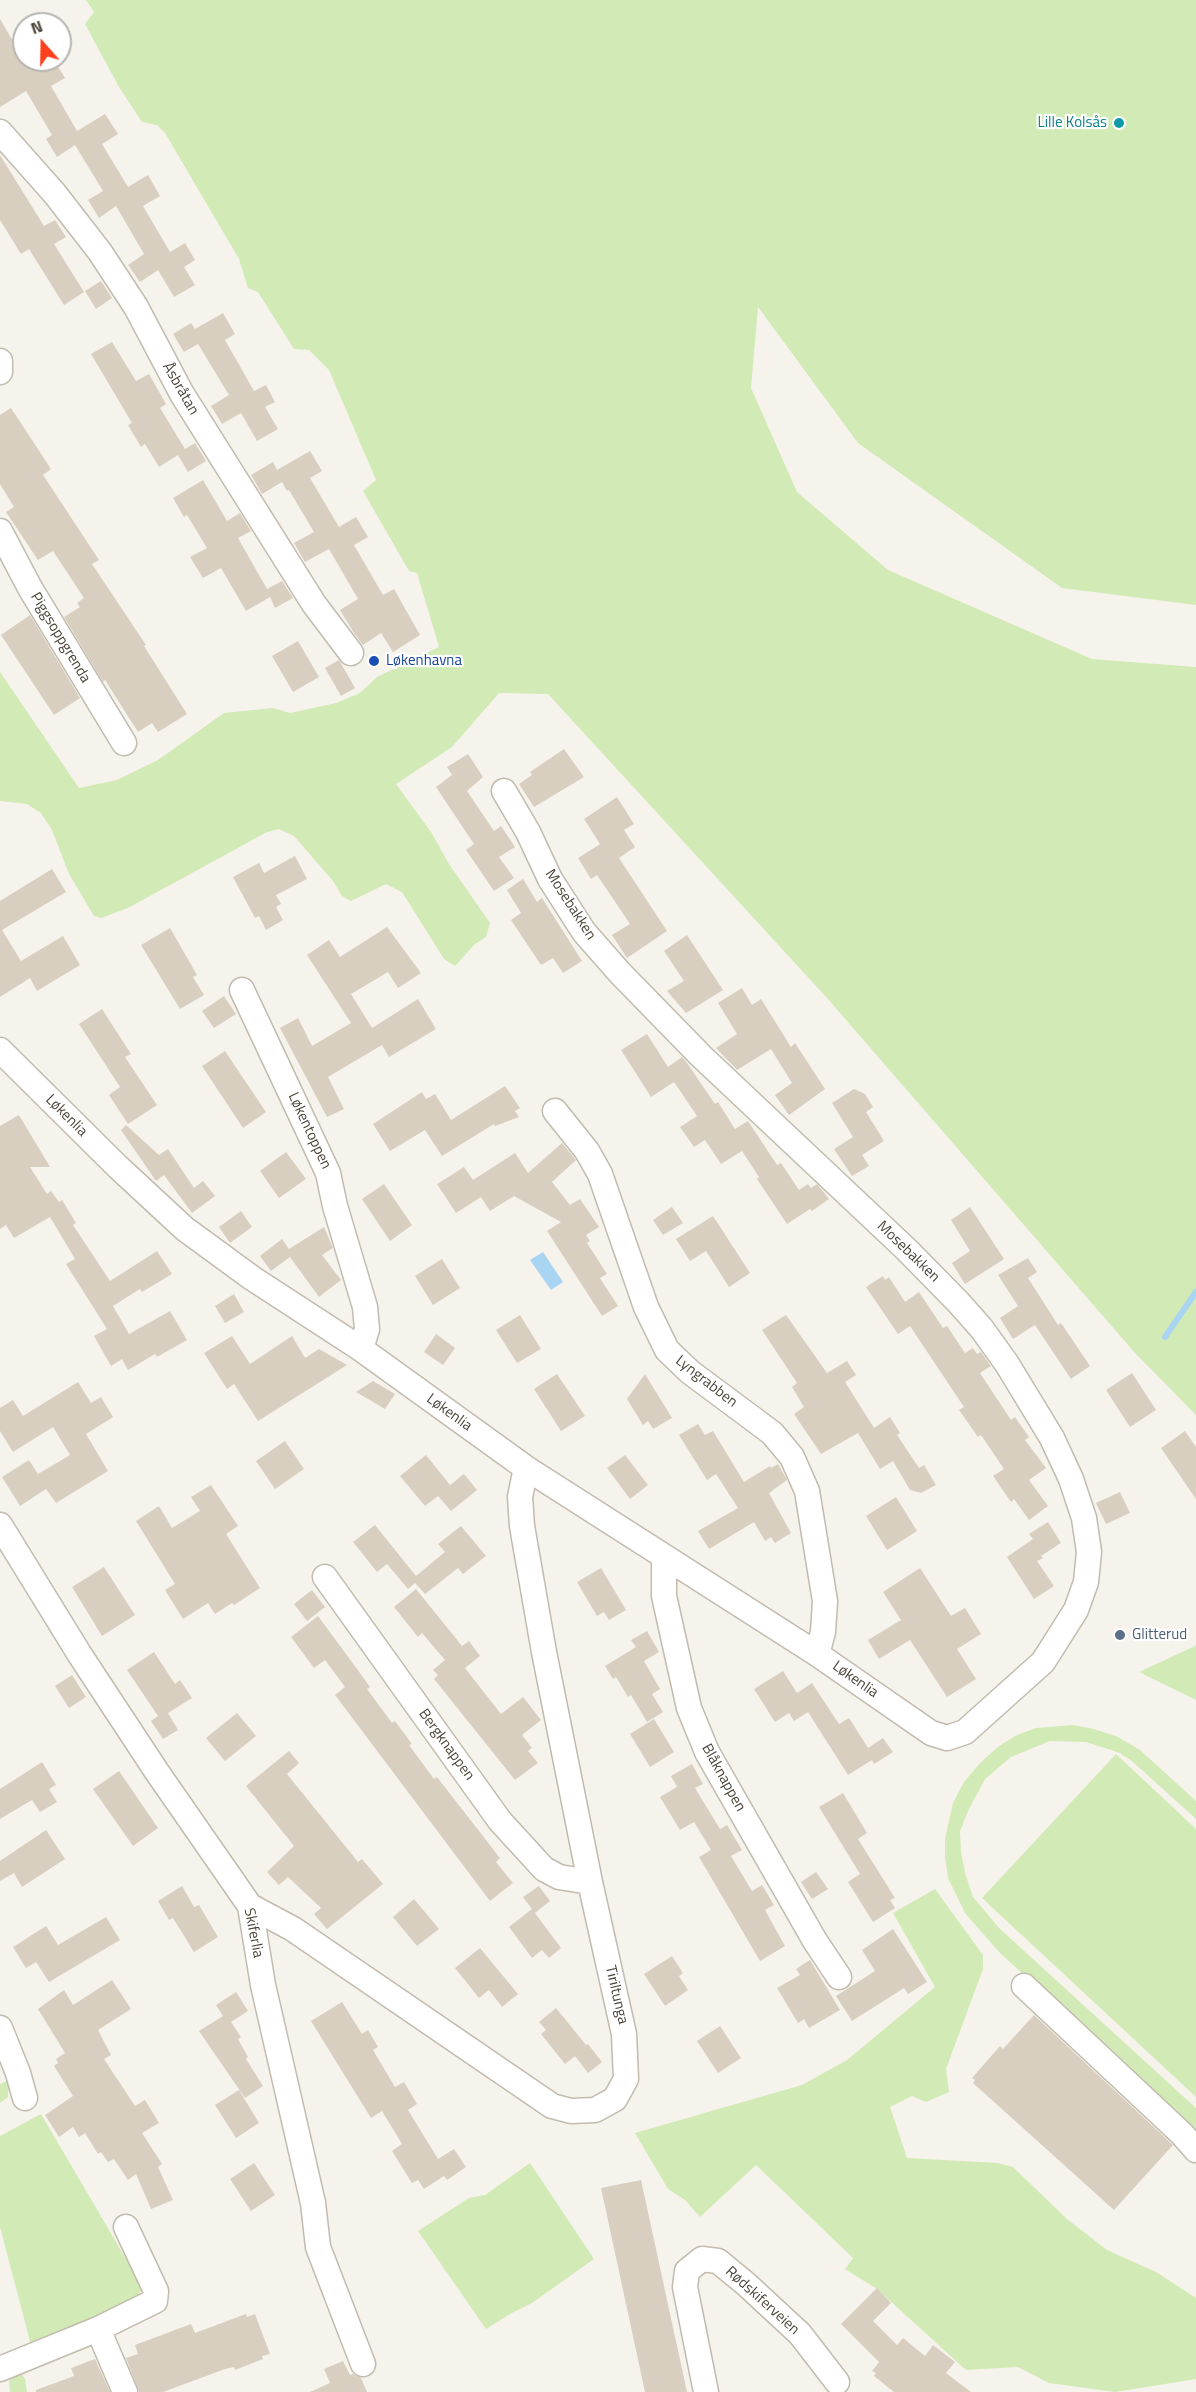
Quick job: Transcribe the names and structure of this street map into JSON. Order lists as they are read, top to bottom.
{
  "streets": {
    "street": [
      "Åsbråtan",
      "Piggsoppgrenda",
      "Mosebakken",
      "Løkenlia",
      "Løkentoppen",
      "Lyngrabben",
      "Bergknappen",
      "Blåknappen",
      "Skiferlia",
      "Tiriltunga",
      "Rødskiferveien"
    ]
  },
  "crossings": [
    ["Mosebakken", "Løkenlia"],
    ["Løkenlia", "Løkentoppen"],
    ["Løkenlia", "Lyngrabben"],
    ["Løkenlia", "Blåknappen"],
    ["Løkenlia", "Tiriltunga"],
    ["Bergknappen", "Tiriltunga"],
    ["Skiferlia", "Tiriltunga"]
  ],
  "places": ["Lille Kolsås", "Løkenhavna", "Glitterud"],
  "north": "top"
}
